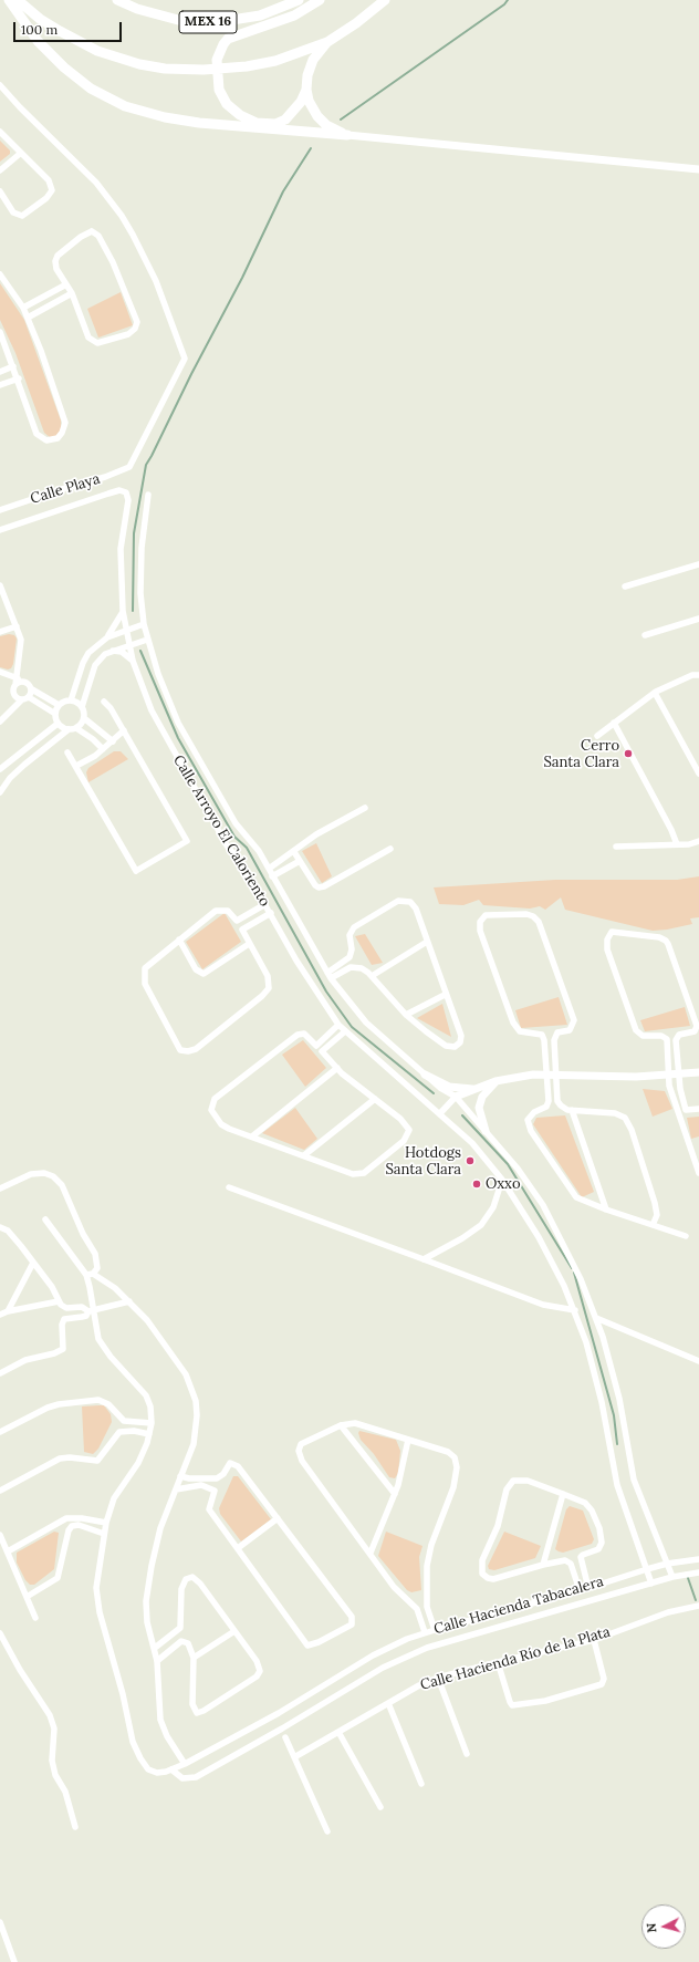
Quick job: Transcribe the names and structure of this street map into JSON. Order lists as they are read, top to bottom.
{
  "streets": {
    "highway": ["MEX 16"],
    "street": [
      "Calle Playa",
      "Calle Arroyo El Caloriento",
      "Calle Hacienda Tabacalera",
      "Calle Hacienda Río de la Plata"
    ]
  },
  "crossings": [
    ["Calle Playa", "Calle Arroyo El Caloriento"],
    ["Calle Arroyo El Caloriento", "Calle Hacienda Tabacalera"]
  ],
  "places": ["Cerro Santa Clara", "Hotdogs Santa Clara", "Oxxo"],
  "scale_bar": "100 m",
  "north": "left"
}
